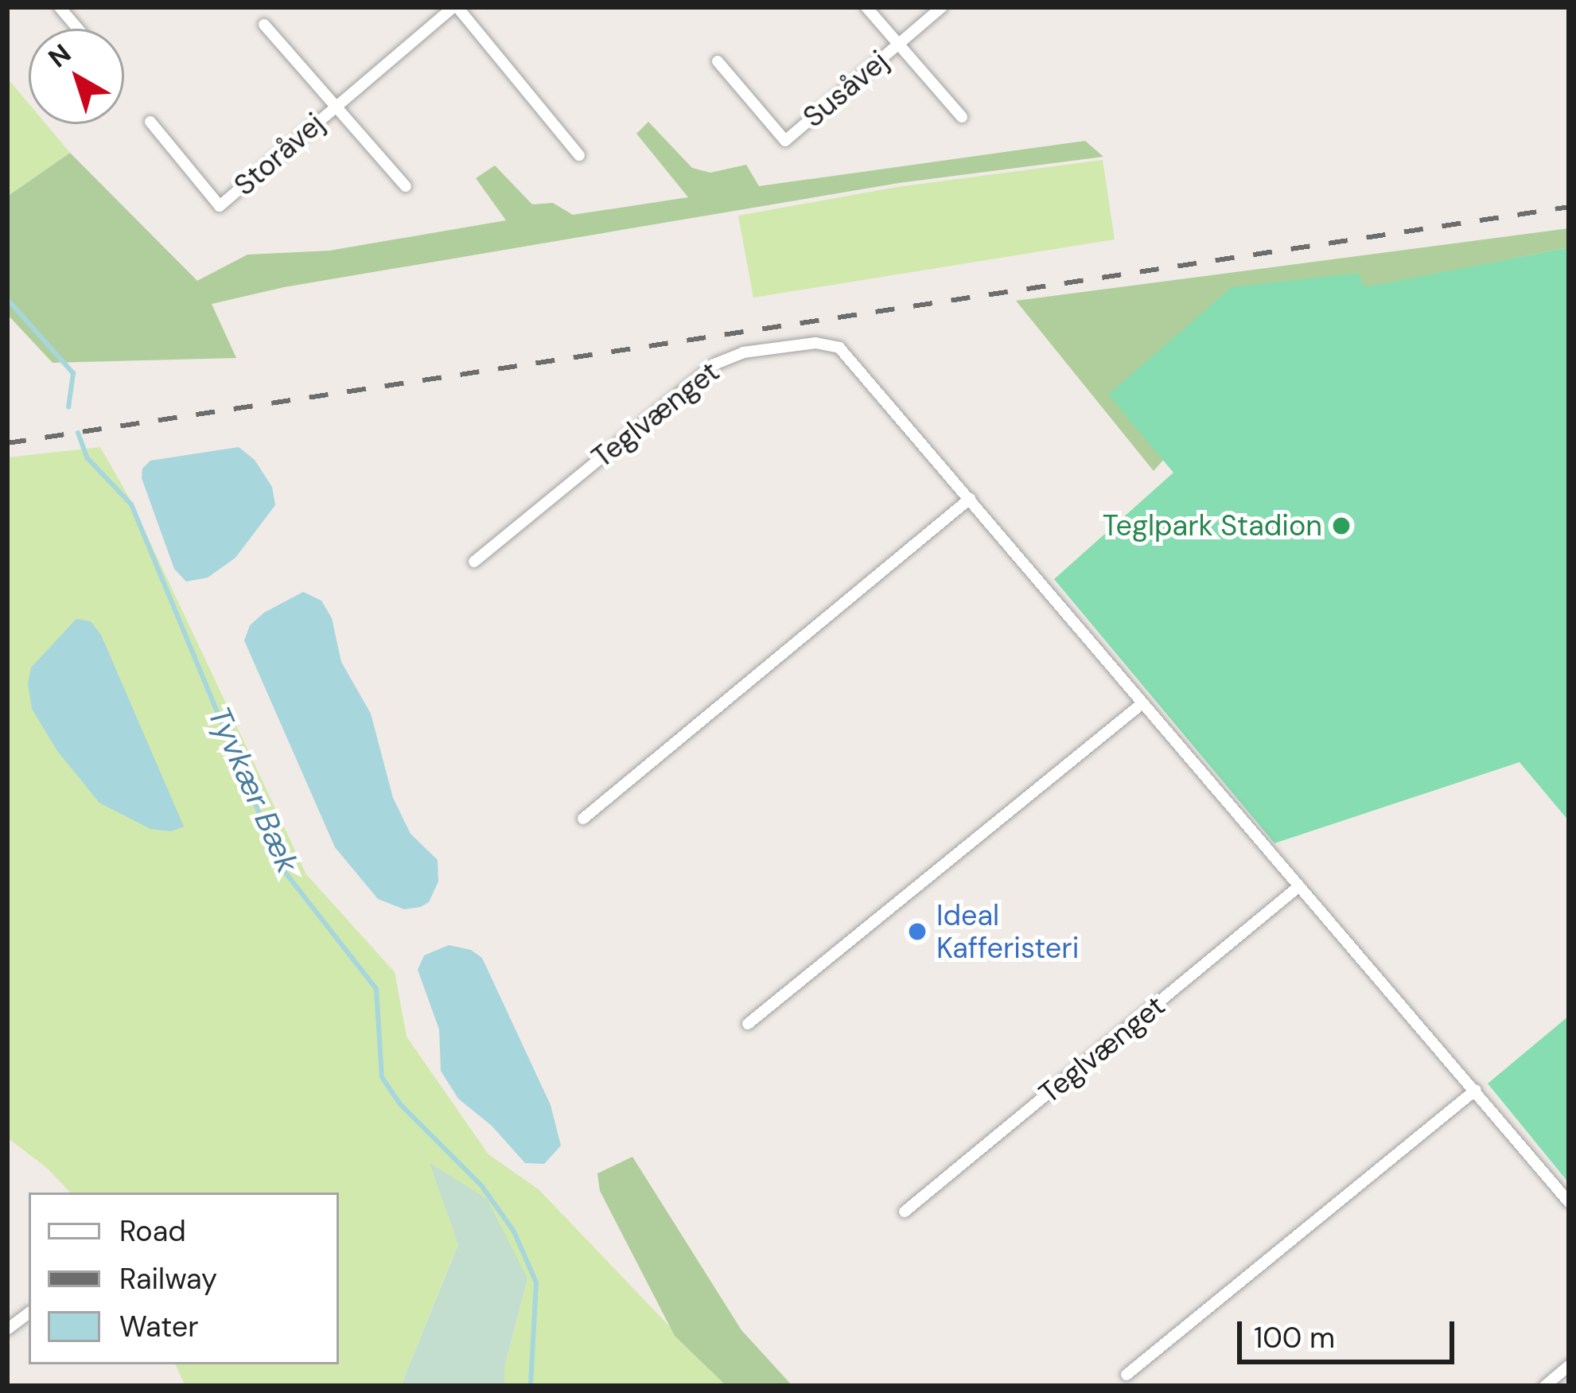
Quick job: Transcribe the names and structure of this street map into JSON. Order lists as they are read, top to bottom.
{
  "streets": {
    "street": ["Susåvej", "Storåvej", "Teglvænget"]
  },
  "water": ["Tyvkær Bæk"],
  "places": ["Teglpark Stadion", "Ideal Kafferisteri"],
  "legend": ["Road", "Railway", "Water"],
  "scale_bar": "100 m",
  "north": "top left"
}
